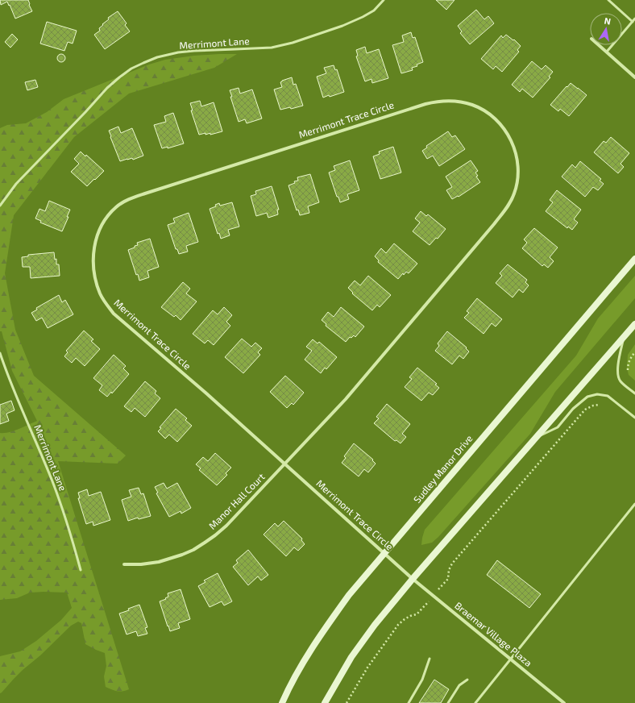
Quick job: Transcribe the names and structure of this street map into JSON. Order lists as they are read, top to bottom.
{
  "streets": {
    "main road": ["Sudley Manor Drive"],
    "street": ["Merrimont Trace Circle", "Manor Hall Court", "Braemar Village Plaza"],
    "lane": ["Merrimont Lane"]
  },
  "crossings": [
    ["Merrimont Trace Circle", "Sudley Manor Drive"],
    ["Merrimont Trace Circle", "Manor Hall Court"],
    ["Merrimont Trace Circle", "Braemar Village Plaza"]
  ],
  "north": "top"
}
